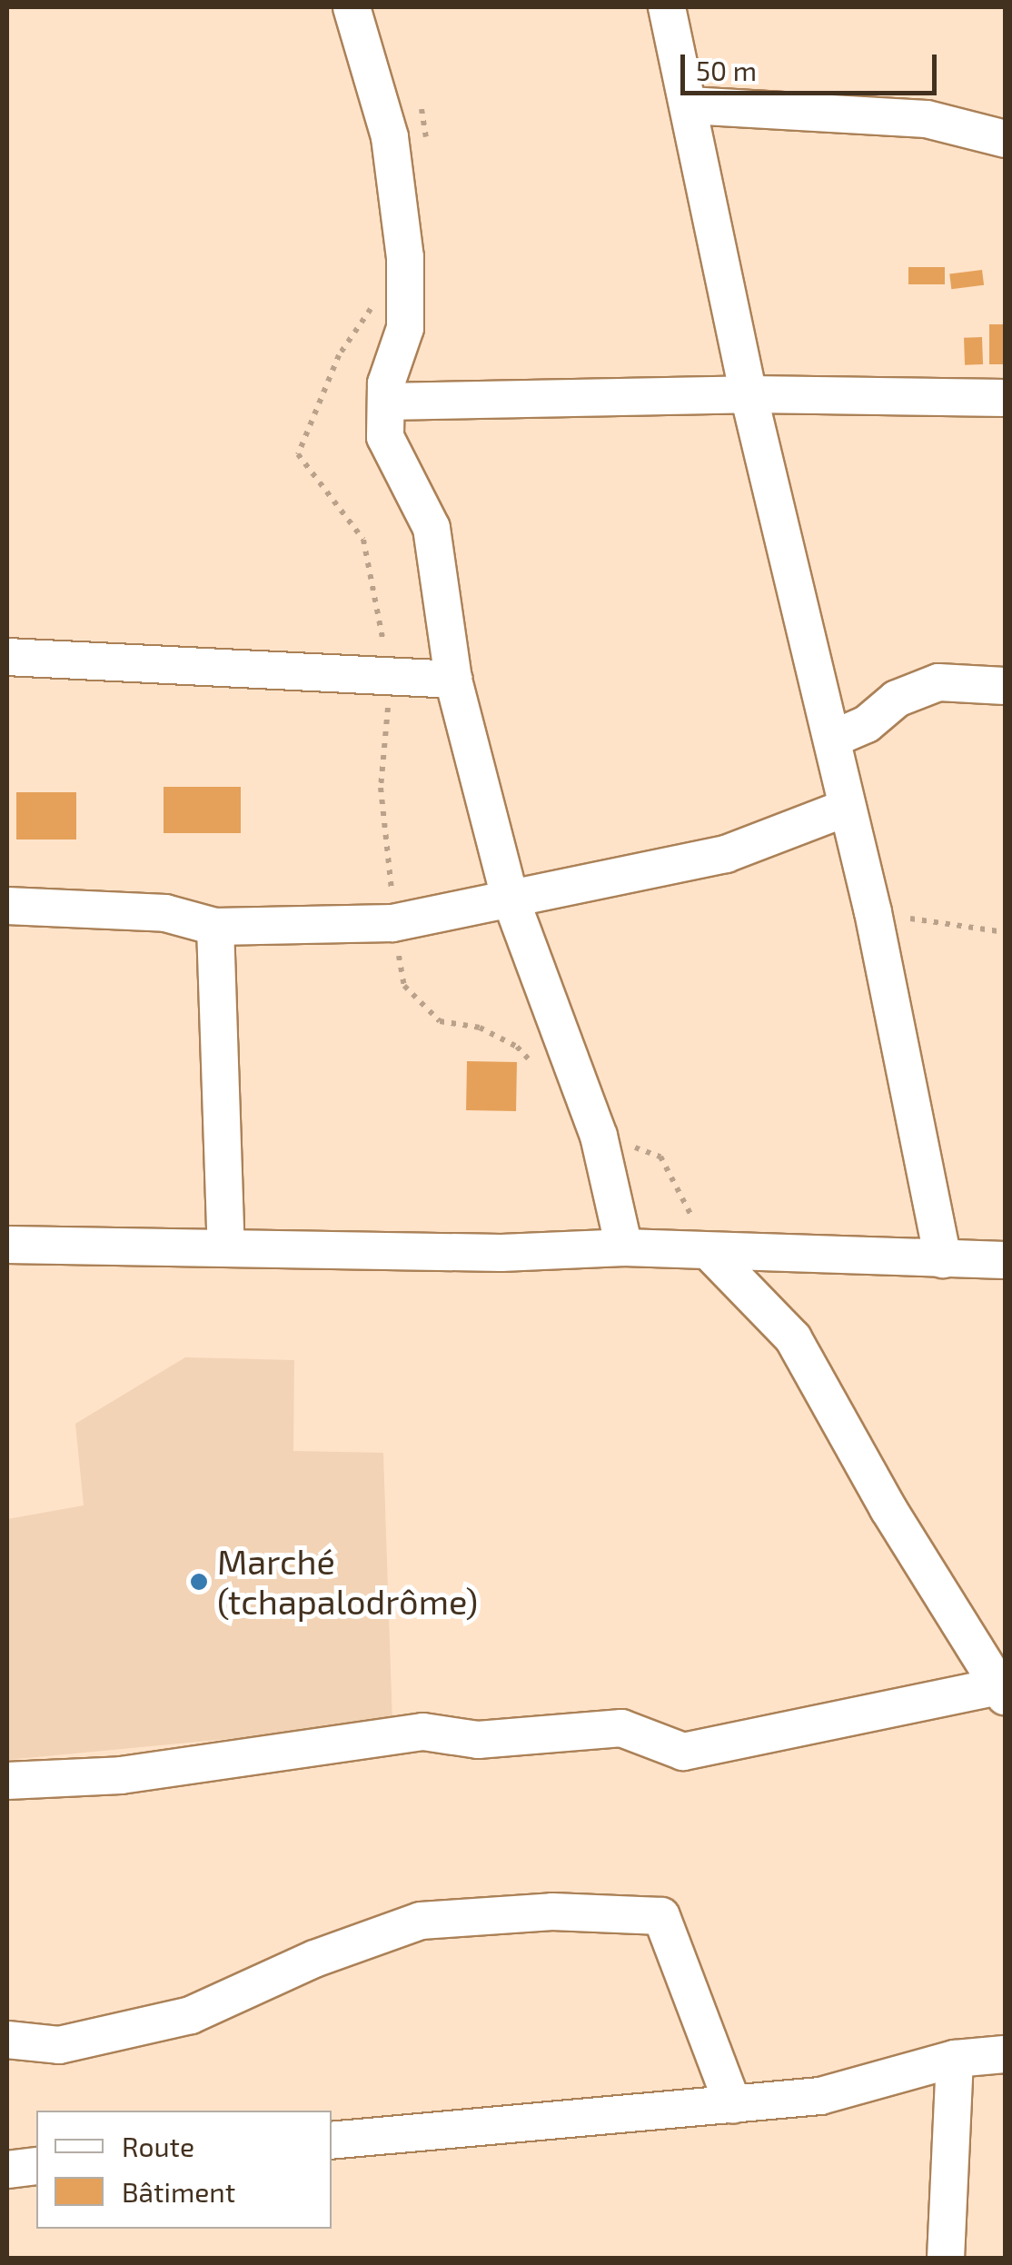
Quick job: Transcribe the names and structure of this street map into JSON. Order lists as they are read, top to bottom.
{
  "places": ["Marché (tchapalodrôme)"],
  "legend": ["Route", "Bâtiment"],
  "scale_bar": "50 m"
}
